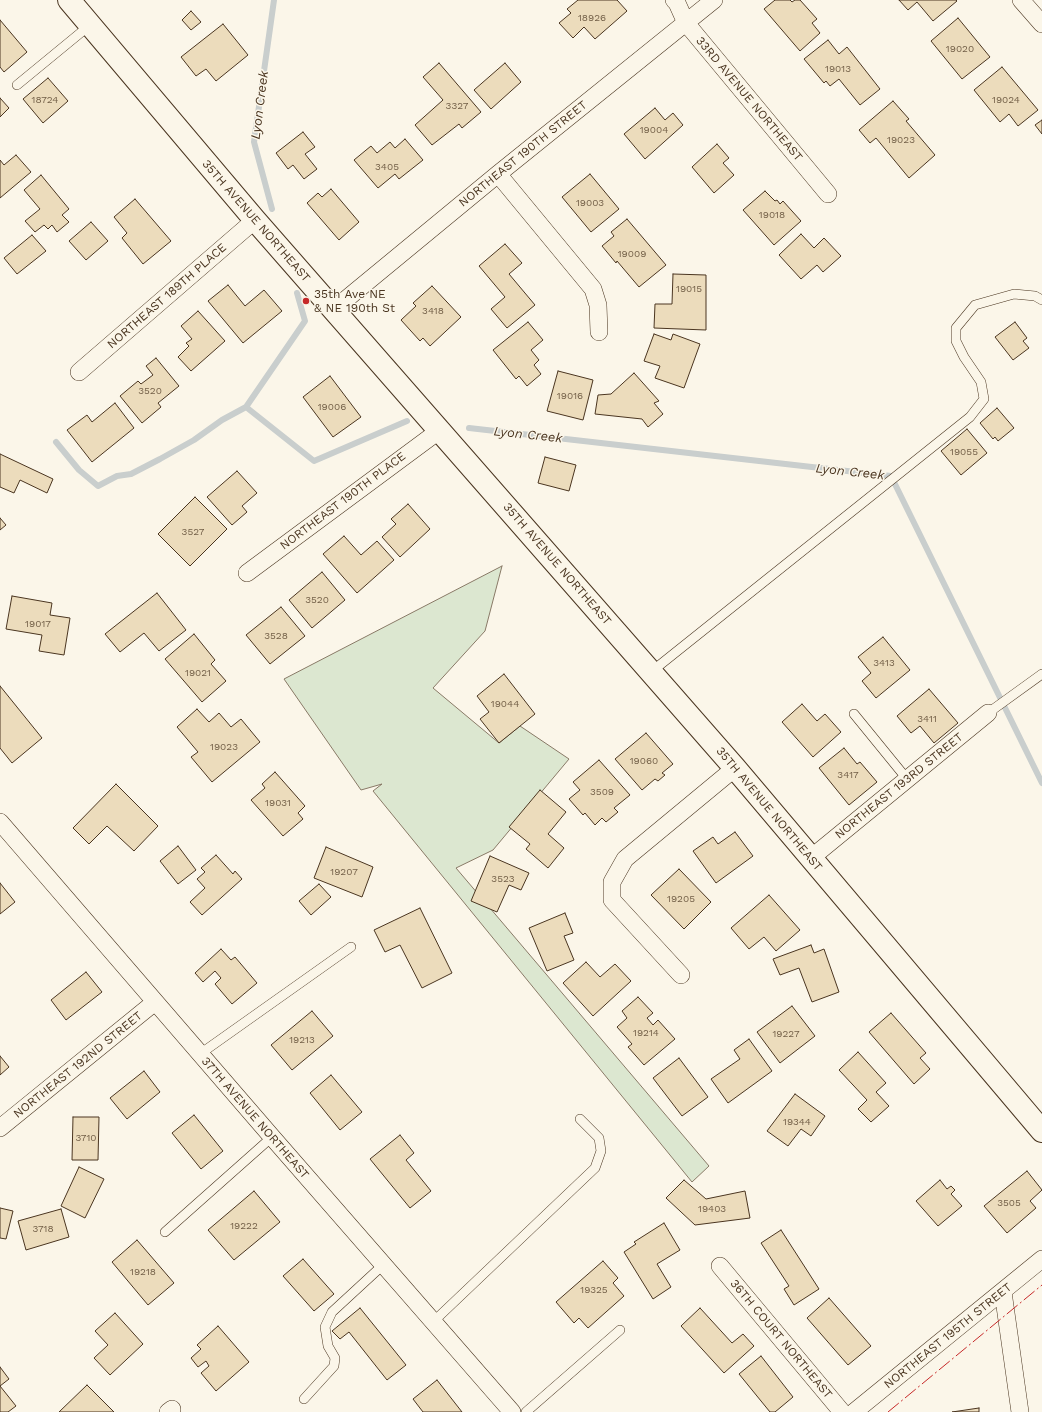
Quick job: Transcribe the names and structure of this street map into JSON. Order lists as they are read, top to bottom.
{
  "streets": {
    "street": [
      "33RD AVENUE NORTHEAST",
      "NORTHEAST 190TH STREET",
      "35TH AVENUE NORTHEAST",
      "NORTHEAST 189TH PLACE",
      "NORTHEAST 190TH PLACE",
      "NORTHEAST 193RD STREET",
      "NORTHEAST 192ND STREET",
      "37TH AVENUE NORTHEAST",
      "NORTHEAST 195TH STREET",
      "36TH COURT NORTHEAST"
    ]
  },
  "crossings": [
    ["33RD AVENUE NORTHEAST", "NORTHEAST 190TH STREET"],
    ["NORTHEAST 190TH STREET", "35TH AVENUE NORTHEAST"],
    ["35TH AVENUE NORTHEAST", "NORTHEAST 189TH PLACE"],
    ["35TH AVENUE NORTHEAST", "NORTHEAST 190TH PLACE"],
    ["35TH AVENUE NORTHEAST", "NORTHEAST 193RD STREET"],
    ["NORTHEAST 192ND STREET", "37TH AVENUE NORTHEAST"]
  ],
  "water": ["Lyon Creek"],
  "places": ["35th Ave NE & NE 190th St"],
  "house_numbers": [
    "18926",
    "19020",
    "19013",
    "18724",
    "19024",
    "3327",
    "19004",
    "19023",
    "3405",
    "19003",
    "19018",
    "19009",
    "19015",
    "3418",
    "3520",
    "19016",
    "19006",
    "19055",
    "3527",
    "3520",
    "19017",
    "3528",
    "3413",
    "19021",
    "19044",
    "3411",
    "19023",
    "19060",
    "3417",
    "3509",
    "19031",
    "19207",
    "3523",
    "19205",
    "19214",
    "19227",
    "19213",
    "19344",
    "3710",
    "3505",
    "19403",
    "19222",
    "3718",
    "19218",
    "19325"
  ]
}
